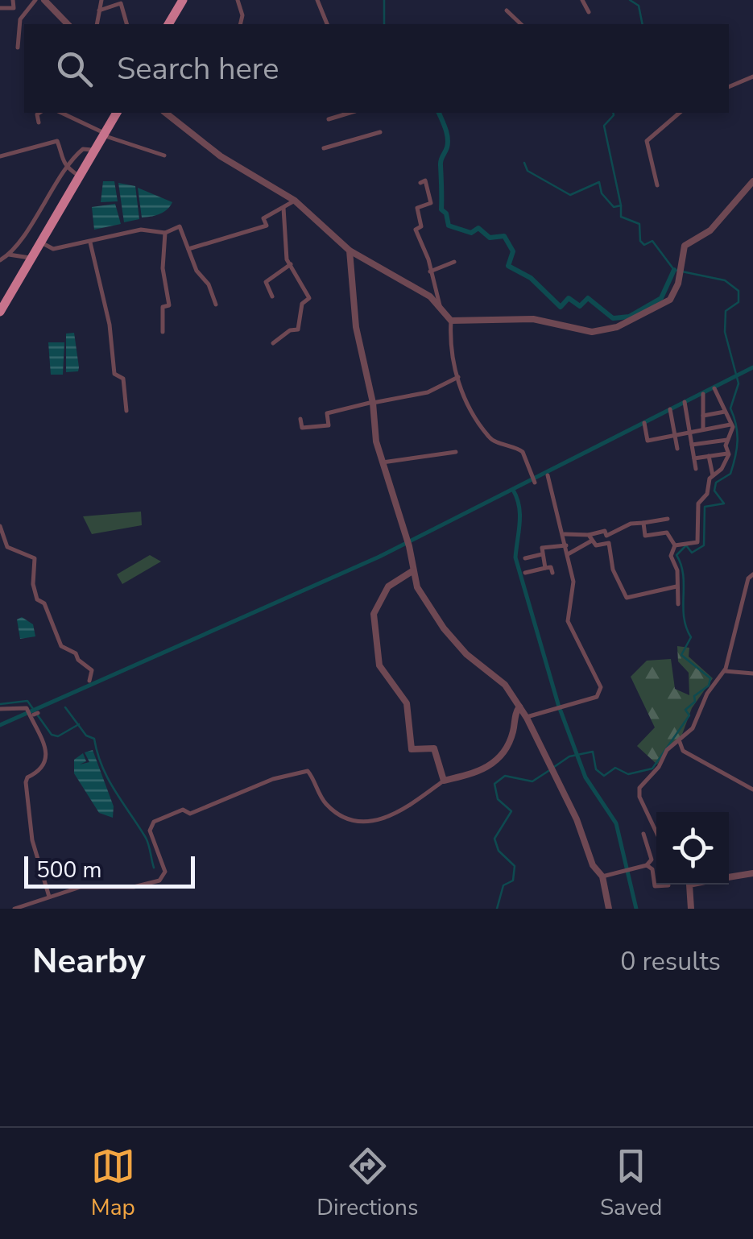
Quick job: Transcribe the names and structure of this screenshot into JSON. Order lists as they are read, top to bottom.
{
  "scale_bar": "500 m",
  "page": {
    "search": "Search here",
    "scale": "500 m",
    "heading": ["Nearby", "0 results"],
    "nav": ["Map", "Directions", "Saved"]
  }
}
